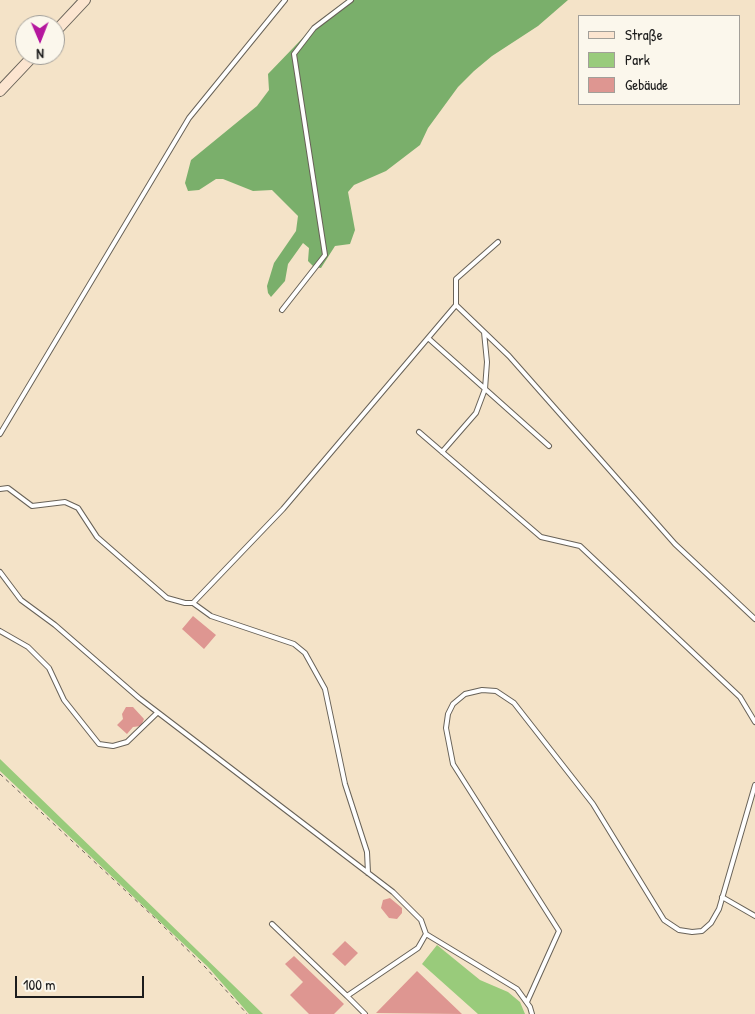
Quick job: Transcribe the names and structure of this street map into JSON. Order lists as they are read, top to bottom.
{
  "legend": ["Straße", "Park", "Gebäude"],
  "scale_bar": "100 m",
  "north": "bottom"
}
